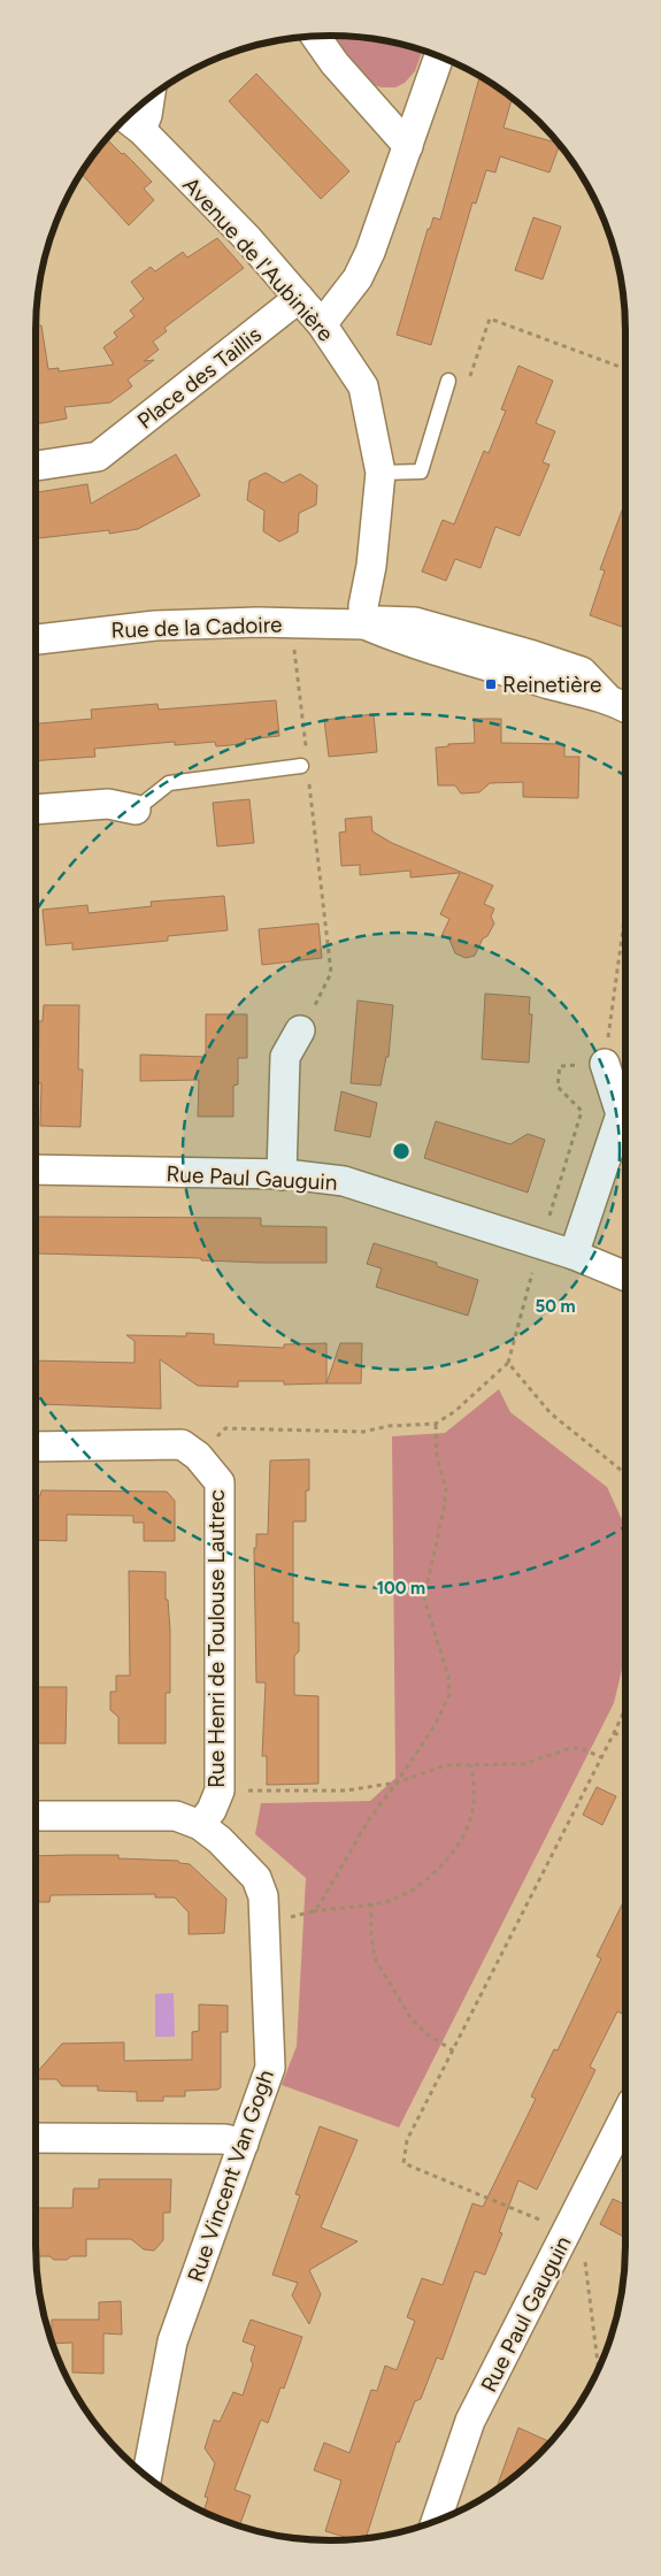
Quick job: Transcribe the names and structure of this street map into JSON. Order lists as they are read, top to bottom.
{
  "streets": {
    "street": [
      "Avenue de l'Aubinière",
      "Place des Taillis",
      "Rue de la Cadoire",
      "Rue Paul Gauguin",
      "Rue Henri de Toulouse Lautrec",
      "Rue Vincent Van Gogh"
    ]
  },
  "crossings": [
    ["Avenue de l'Aubinière", "Place des Taillis"],
    ["Avenue de l'Aubinière", "Rue de la Cadoire"],
    ["Rue Henri de Toulouse Lautrec", "Rue Vincent Van Gogh"]
  ],
  "places": {
    "transit": ["Reinetière"]
  },
  "rings": ["50 m", "100 m"]
}
